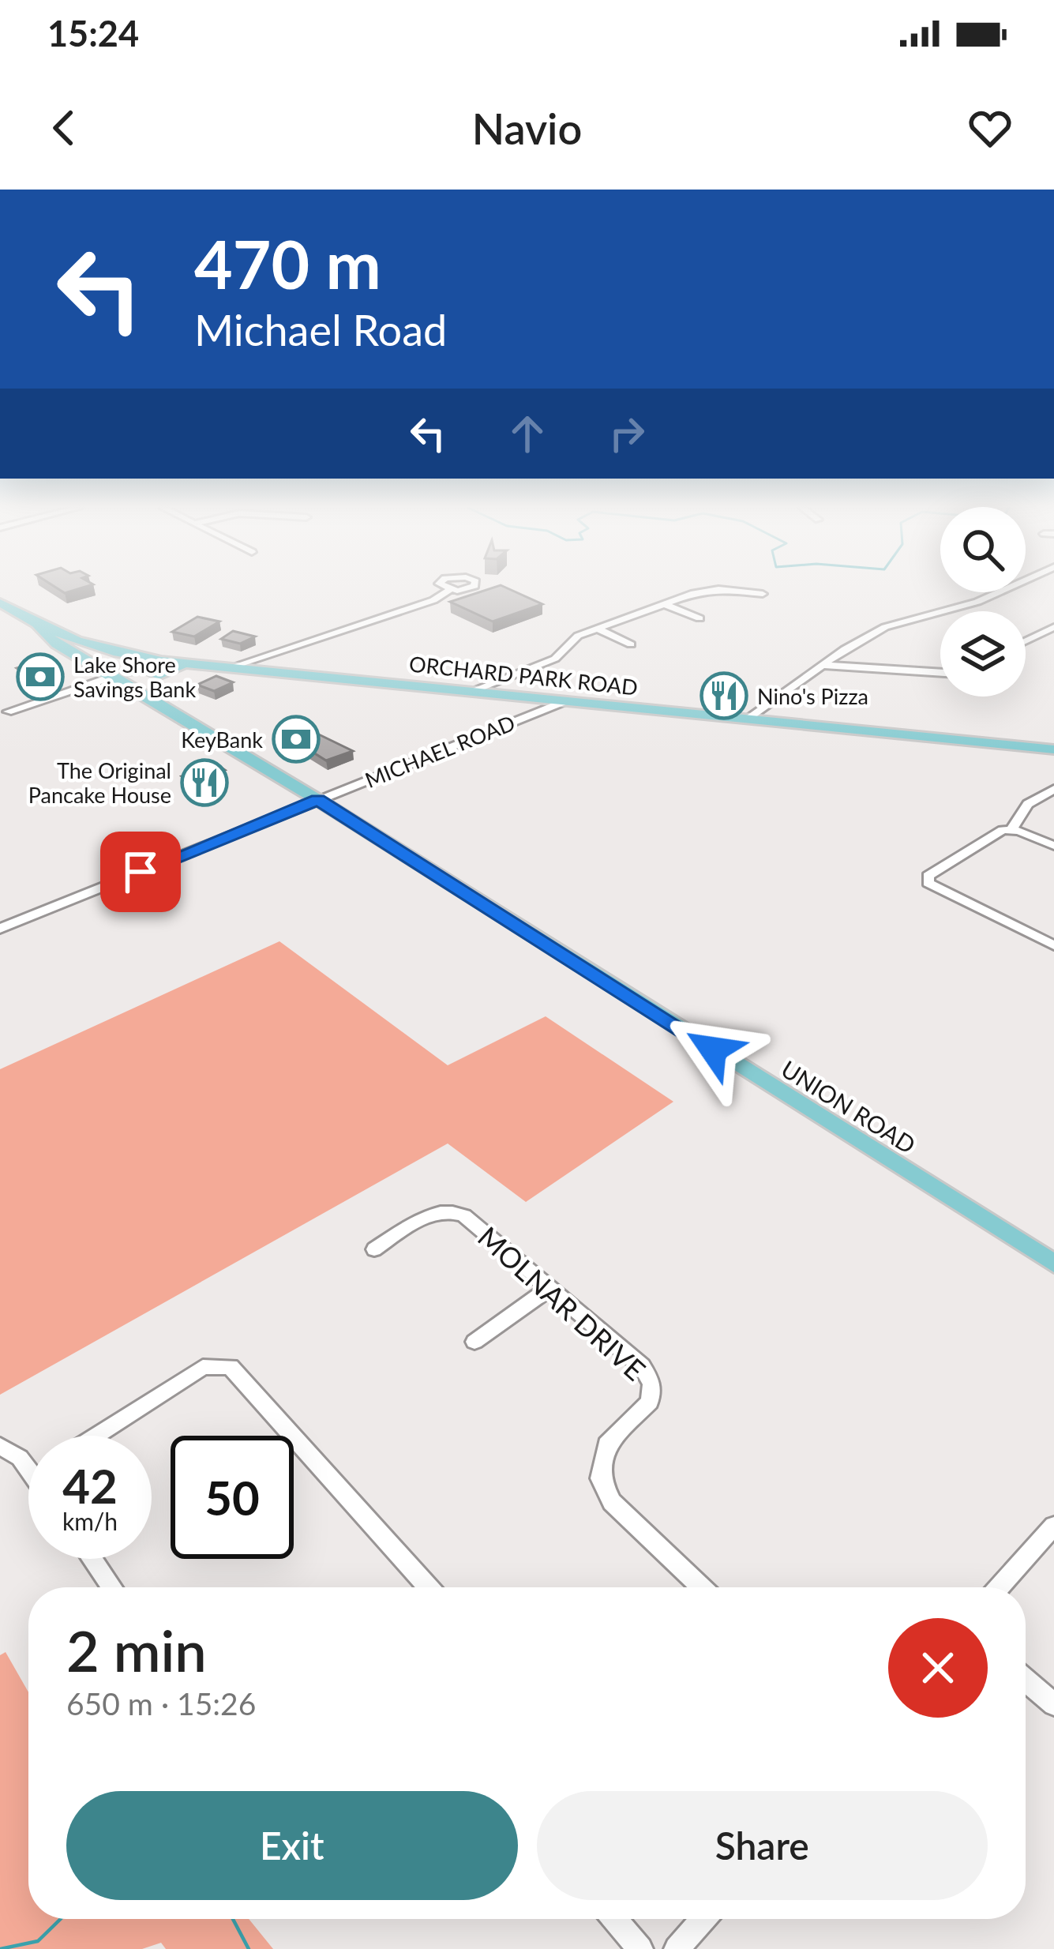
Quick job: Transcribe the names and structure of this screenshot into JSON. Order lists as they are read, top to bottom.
{
  "streets": {
    "main road": ["ORCHARD PARK ROAD", "UNION ROAD"],
    "street": ["MICHAEL ROAD", "MOLNAR DRIVE"]
  },
  "crossings": [
    ["ORCHARD PARK ROAD", "MICHAEL ROAD"],
    ["ORCHARD PARK ROAD", "UNION ROAD"],
    ["MICHAEL ROAD", "UNION ROAD"]
  ],
  "places": {
    "bank": ["Lake Shore Savings Bank", "KeyBank"],
    "restaurant": ["Nino's Pizza", "The Original Pancake House"]
  },
  "page": {
    "status": "15:24",
    "header": "Navio",
    "turn": ["470 m", "Michael Road"],
    "speed": "42 km/h",
    "limit": "50",
    "heading": ["2 min", "650 m · 15:26"],
    "buttons": ["Exit", "Share"]
  }
}
